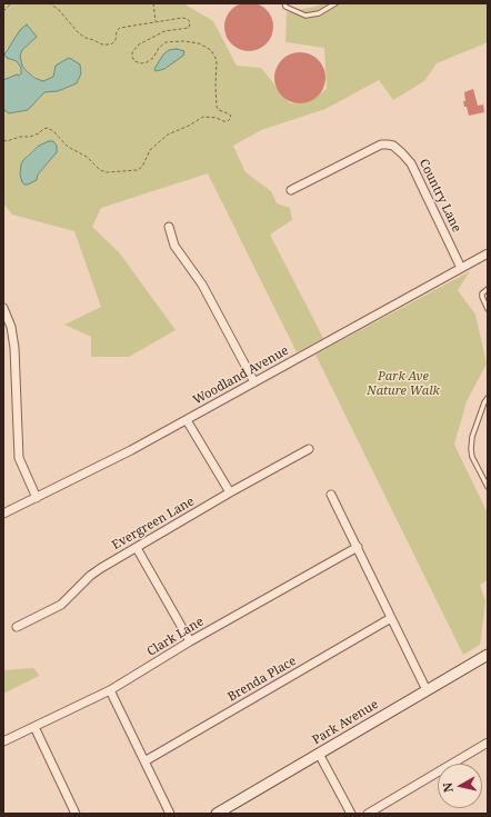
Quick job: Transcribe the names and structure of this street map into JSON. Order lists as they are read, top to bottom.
{
  "streets": {
    "main road": ["Park Avenue"],
    "street": [
      "Country Lane",
      "Woodland Avenue",
      "Evergreen Lane",
      "Clark Lane",
      "Brenda Place"
    ]
  },
  "crossings": [
    ["Country Lane", "Woodland Avenue"]
  ],
  "parks": ["Park Ave Nature Walk"],
  "north": "left"
}
